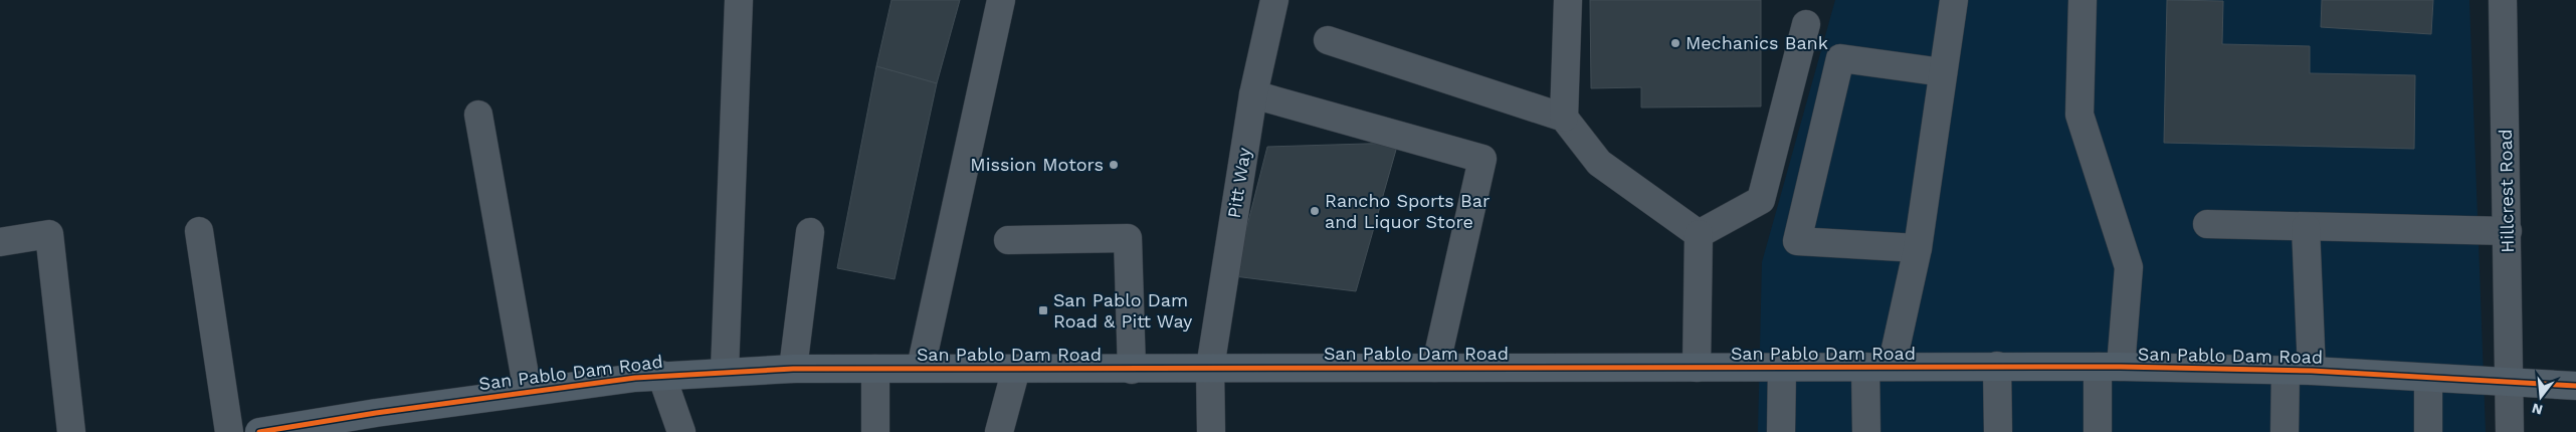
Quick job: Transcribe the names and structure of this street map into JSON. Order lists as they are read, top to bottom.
{
  "streets": {
    "main road": ["San Pablo Dam Road"],
    "street": ["Pitt Way", "Hillcrest Road"]
  },
  "crossings": [
    ["Pitt Way", "San Pablo Dam Road"],
    ["Hillcrest Road", "San Pablo Dam Road"]
  ],
  "places": {
    "other": ["Mechanics Bank", "Mission Motors", "Rancho Sports Bar and Liquor Store"],
    "transit": ["San Pablo Dam Road & Pitt Way"]
  },
  "north": "bottom"
}
